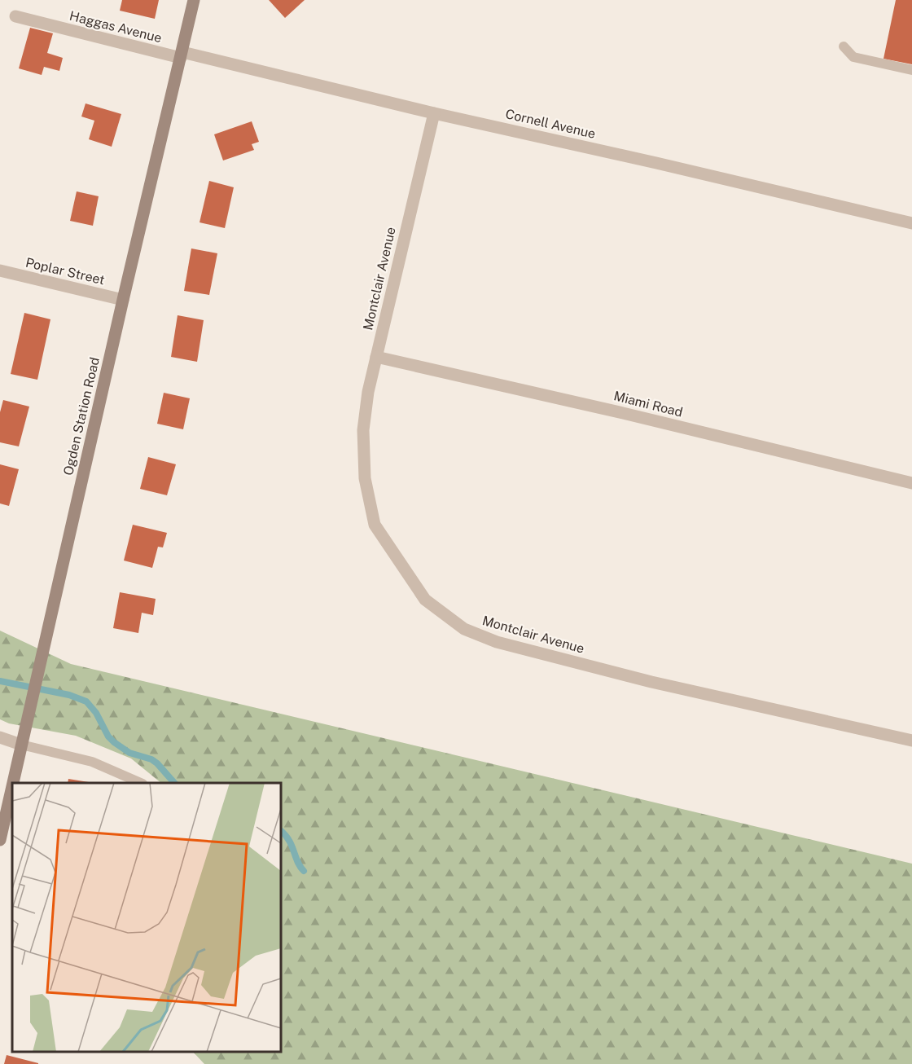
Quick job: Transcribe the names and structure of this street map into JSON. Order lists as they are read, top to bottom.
{
  "streets": {
    "street": [
      "Haggas Avenue",
      "Cornell Avenue",
      "Poplar Street",
      "Montclair Avenue",
      "Miami Road",
      "Ogden Station Road"
    ]
  },
  "crossings": [
    ["Haggas Avenue", "Cornell Avenue"],
    ["Haggas Avenue", "Ogden Station Road"],
    ["Cornell Avenue", "Montclair Avenue"],
    ["Cornell Avenue", "Ogden Station Road"],
    ["Poplar Street", "Ogden Station Road"],
    ["Montclair Avenue", "Miami Road"]
  ]
}
